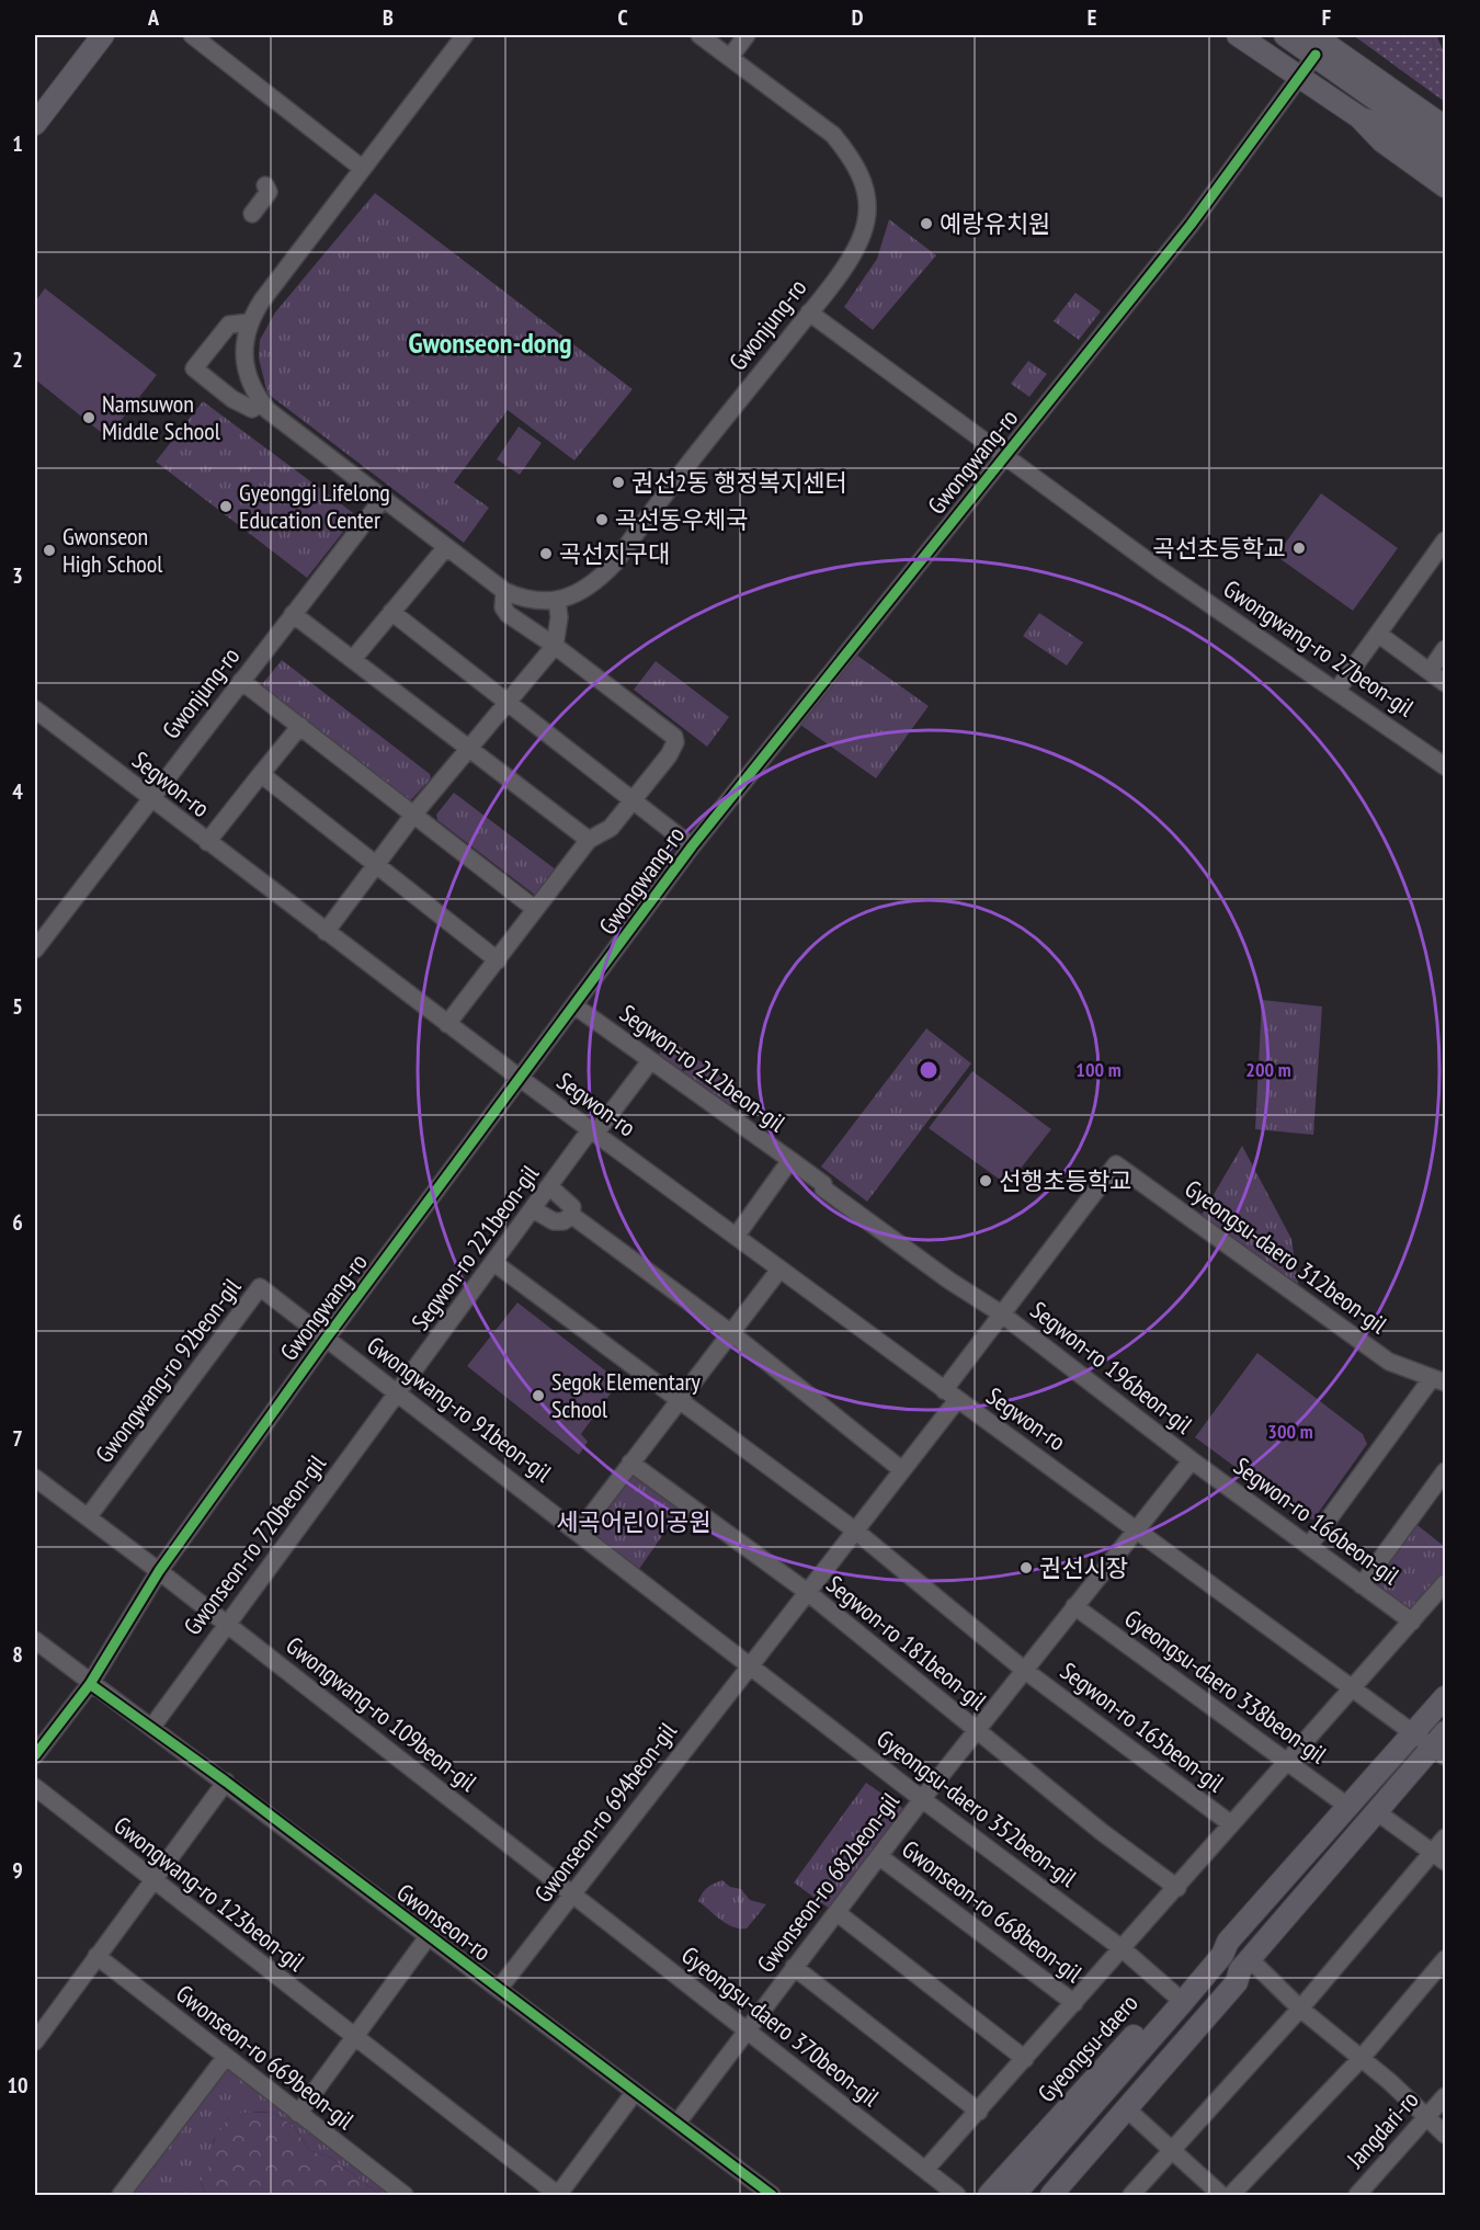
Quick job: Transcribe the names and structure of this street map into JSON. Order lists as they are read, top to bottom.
{
  "streets": {
    "main road": ["Gyeongsu-daero"],
    "street": [
      "Gwonjung-ro",
      "Gwongwang-ro",
      "Gwongwang-ro 27beon-gil",
      "Segwon-ro",
      "Segwon-ro 212beon-gil",
      "Segwon-ro 221beon-gil",
      "Gyeongsu-daero 312beon-gil",
      "Segwon-ro 196beon-gil",
      "Gwongwang-ro 92beon-gil",
      "Gwongwang-ro 91beon-gil",
      "Segwon-ro 166beon-gil",
      "Gwonseon-ro 720beon-gil",
      "Segwon-ro 181beon-gil",
      "Gyeongsu-daero 338beon-gil",
      "Gwongwang-ro 109beon-gil",
      "Segwon-ro 165beon-gil",
      "Gyeongsu-daero 352beon-gil",
      "Gwonseon-ro 694beon-gil",
      "Gwonseon-ro 682beon-gil",
      "Gwongwang-ro 123beon-gil",
      "Gwonseon-ro 668beon-gil",
      "Gwonseon-ro",
      "Gyeongsu-daero 370beon-gil",
      "Gwonseon-ro 669beon-gil",
      "Jangdari-ro"
    ]
  },
  "crossings": [
    ["Gwonjung-ro", "Gwongwang-ro 27beon-gil"],
    ["Gwonjung-ro", "Segwon-ro"],
    ["Gwongwang-ro", "Gwongwang-ro 27beon-gil"],
    ["Gwongwang-ro", "Segwon-ro"],
    ["Gwongwang-ro", "Segwon-ro 212beon-gil"],
    ["Gwongwang-ro", "Gwongwang-ro 92beon-gil"],
    ["Gwongwang-ro", "Gwongwang-ro 91beon-gil"],
    ["Gwongwang-ro", "Gwongwang-ro 109beon-gil"],
    ["Gwongwang-ro", "Gwonseon-ro"],
    ["Segwon-ro", "Segwon-ro 212beon-gil"],
    ["Segwon-ro", "Segwon-ro 221beon-gil"],
    ["Segwon-ro", "Segwon-ro 196beon-gil"],
    ["Segwon-ro", "Segwon-ro 181beon-gil"],
    ["Segwon-ro", "Segwon-ro 165beon-gil"],
    ["Segwon-ro", "Gyeongsu-daero"],
    ["Segwon-ro 212beon-gil", "Segwon-ro 221beon-gil"],
    ["Segwon-ro 221beon-gil", "Gwongwang-ro 91beon-gil"],
    ["Segwon-ro 221beon-gil", "Gwonseon-ro 720beon-gil"],
    ["Gyeongsu-daero 312beon-gil", "Segwon-ro 196beon-gil"],
    ["Gyeongsu-daero 312beon-gil", "Segwon-ro 166beon-gil"],
    ["Segwon-ro 196beon-gil", "Segwon-ro 166beon-gil"],
    ["Segwon-ro 196beon-gil", "Gwonseon-ro 694beon-gil"],
    ["Gwongwang-ro 92beon-gil", "Gwongwang-ro 91beon-gil"],
    ["Gwongwang-ro 92beon-gil", "Gwongwang-ro 109beon-gil"],
    ["Gwongwang-ro 91beon-gil", "Gwonseon-ro 720beon-gil"],
    ["Gwongwang-ro 91beon-gil", "Gyeongsu-daero 352beon-gil"],
    ["Gwongwang-ro 91beon-gil", "Gwonseon-ro 694beon-gil"],
    ["Gwonseon-ro 720beon-gil", "Gwongwang-ro 109beon-gil"],
    ["Gwonseon-ro 720beon-gil", "Gwonseon-ro"],
    ["Segwon-ro 181beon-gil", "Gyeongsu-daero 338beon-gil"],
    ["Segwon-ro 181beon-gil", "Segwon-ro 165beon-gil"],
    ["Segwon-ro 181beon-gil", "Gyeongsu-daero 352beon-gil"],
    ["Segwon-ro 181beon-gil", "Gwonseon-ro 694beon-gil"],
    ["Segwon-ro 181beon-gil", "Gwonseon-ro 682beon-gil"],
    ["Gyeongsu-daero 338beon-gil", "Segwon-ro 165beon-gil"],
    ["Gyeongsu-daero 338beon-gil", "Gyeongsu-daero"],
    ["Gwongwang-ro 109beon-gil", "Gwonseon-ro 694beon-gil"],
    ["Gwongwang-ro 109beon-gil", "Gyeongsu-daero 370beon-gil"],
    ["Segwon-ro 165beon-gil", "Gyeongsu-daero 352beon-gil"],
    ["Segwon-ro 165beon-gil", "Gwonseon-ro 668beon-gil"],
    ["Gyeongsu-daero 352beon-gil", "Gwonseon-ro 694beon-gil"],
    ["Gyeongsu-daero 352beon-gil", "Gwonseon-ro 682beon-gil"],
    ["Gyeongsu-daero 352beon-gil", "Gwonseon-ro 668beon-gil"],
    ["Gyeongsu-daero 352beon-gil", "Gyeongsu-daero"],
    ["Gwonseon-ro 694beon-gil", "Gwonseon-ro"],
    ["Gwonseon-ro 694beon-gil", "Gyeongsu-daero 370beon-gil"],
    ["Gwonseon-ro 682beon-gil", "Gwonseon-ro 668beon-gil"],
    ["Gwonseon-ro 682beon-gil", "Gwonseon-ro"],
    ["Gwonseon-ro 682beon-gil", "Gyeongsu-daero 370beon-gil"],
    ["Gwonseon-ro 668beon-gil", "Gyeongsu-daero 370beon-gil"]
  ],
  "districts": ["Gwonseon-dong"],
  "parks": ["세곡어린이공원"],
  "places": [
    "예랑유치원",
    "Namsuwon Middle School",
    "권선2동 행정복지센터",
    "Gyeonggi Lifelong Education Center",
    "곡선동우체국",
    "곡선초등학교",
    "Gwonseon High School",
    "곡선지구대",
    "선행초등학교",
    "Segok Elementary School",
    "권선시장"
  ],
  "grid": {
    "columns": [
      "A",
      "B",
      "C",
      "D",
      "E",
      "F"
    ],
    "rows": [
      "1",
      "2",
      "3",
      "4",
      "5",
      "6",
      "7",
      "8",
      "9",
      "10"
    ]
  },
  "rings": ["100 m", "200 m", "300 m"]
}
